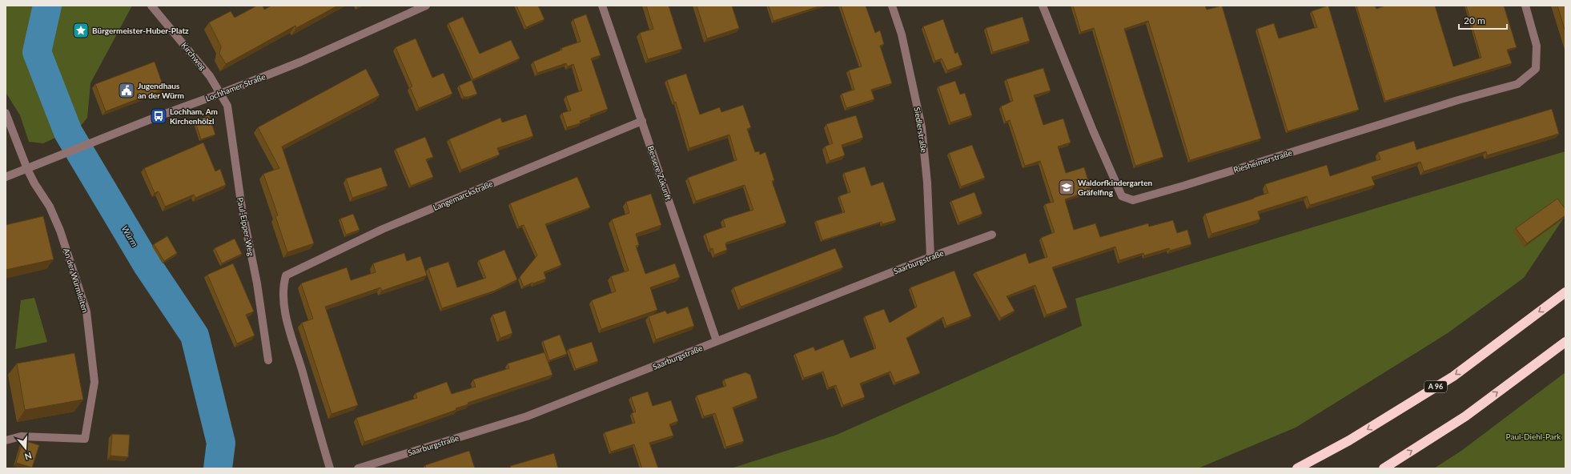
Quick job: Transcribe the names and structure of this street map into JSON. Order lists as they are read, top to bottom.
{
  "streets": {
    "highway": ["A 96"],
    "street": [
      "Kirchweg",
      "Lochhamer Straße",
      "Siedlerstraße",
      "Riesheimerstraße",
      "Bessere Zukunft",
      "Langemarckstraße",
      "Paul-Eipper-Weg",
      "Saarburgstraße",
      "An der Würmleiten"
    ]
  },
  "crossings": [
    ["Kirchweg", "Lochhamer Straße"],
    ["Kirchweg", "Paul-Eipper-Weg"],
    ["Lochhamer Straße", "Paul-Eipper-Weg"],
    ["Lochhamer Straße", "An der Würmleiten"],
    ["Siedlerstraße", "Saarburgstraße"],
    ["Bessere Zukunft", "Langemarckstraße"],
    ["Bessere Zukunft", "Saarburgstraße"]
  ],
  "water": ["Würm"],
  "parks": ["Paul-Diehl-Park"],
  "places": {
    "place": ["Bürgermeister-Huber-Platz"],
    "public building": ["Jugendhaus an der Würm"],
    "bus stop": ["Lochham, Am Kirchenhölzl"],
    "school or university": ["Waldorfkindergarten Gräfelfing"]
  },
  "scale_bar": "20 m",
  "north": "bottom"
}
